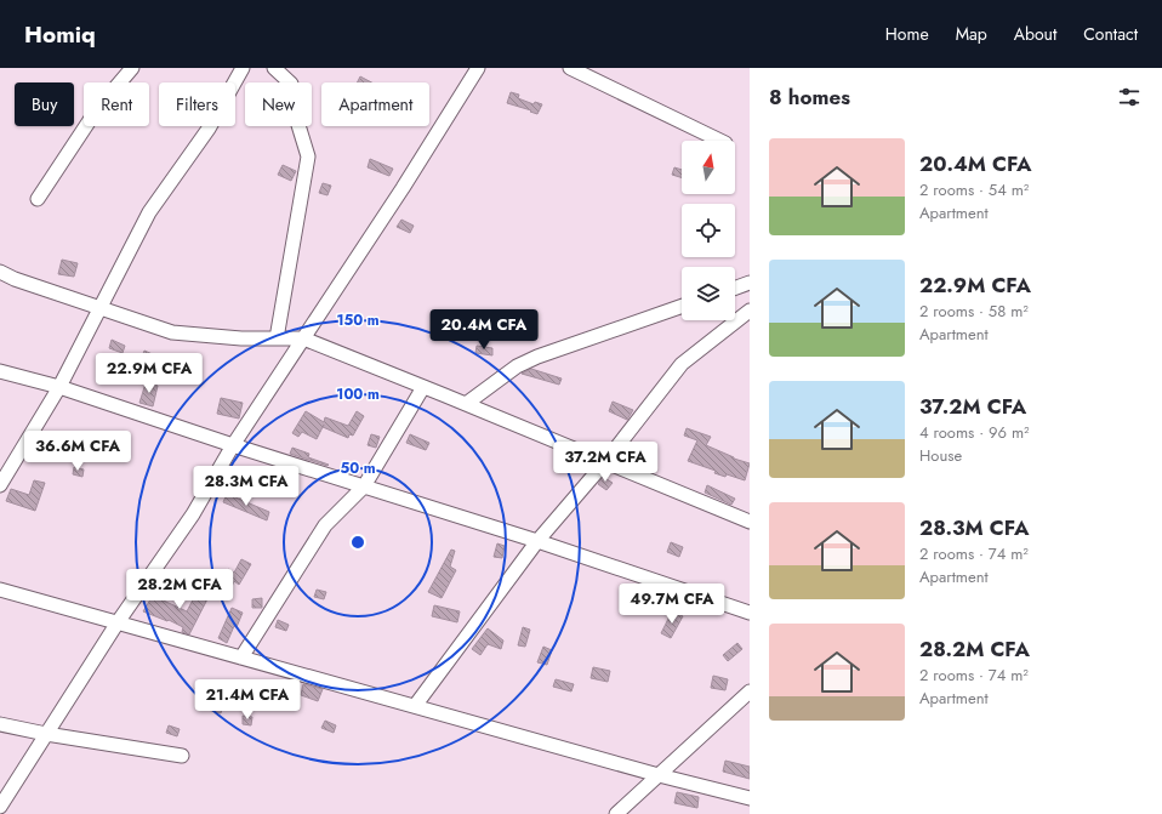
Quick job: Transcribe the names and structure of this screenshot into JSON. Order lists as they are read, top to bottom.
{
  "north": "top",
  "page": {
    "header": "Homiq",
    "nav": [
      "Home",
      "Map",
      "About",
      "Contact"
    ],
    "heading": "8 homes",
    "chip": [
      "Buy",
      "Rent",
      "Filters",
      "New",
      "Apartment"
    ],
    "list": [
      {
        "name": "20.4M CFA",
        "note": "2 rooms · 54 m² · Apartment"
      },
      {
        "name": "22.9M CFA",
        "note": "2 rooms · 58 m² · Apartment"
      },
      {
        "name": "37.2M CFA",
        "note": "4 rooms · 96 m² · House"
      },
      {
        "name": "28.3M CFA",
        "note": "2 rooms · 74 m² · Apartment"
      },
      {
        "name": "28.2M CFA",
        "note": "2 rooms · 74 m² · Apartment"
      }
    ],
    "price": [
      "20.4M CFA",
      "22.9M CFA",
      "36.6M CFA",
      "37.2M CFA",
      "28.3M CFA",
      "28.2M CFA",
      "49.7M CFA",
      "21.4M CFA"
    ]
  },
  "rings": ["150 m", "100 m", "50 m"]
}
